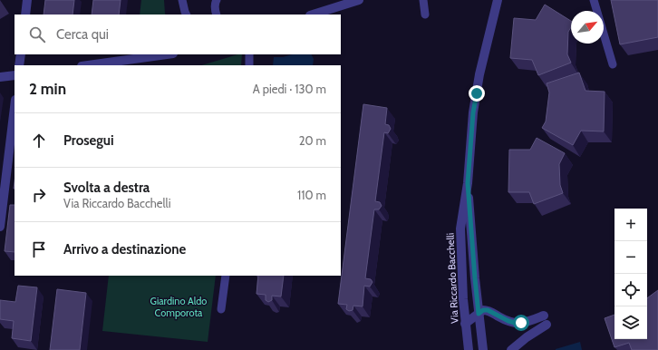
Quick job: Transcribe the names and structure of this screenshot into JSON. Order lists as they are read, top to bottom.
{
  "streets": {
    "street": ["Via Riccardo Bacchelli"]
  },
  "parks": ["Giardino Aldo Comporota"],
  "north": "top right",
  "page": {
    "search": "Cerca qui",
    "heading": ["2 min", "A piedi · 130 m"],
    "list": [
      ["Prosegui", "20 m"],
      ["Svolta a destra", "Via Riccardo Bacchelli", "110 m"],
      "Arrivo a destinazione"
    ],
    "map_buttons": ["+", "−"]
  }
}
